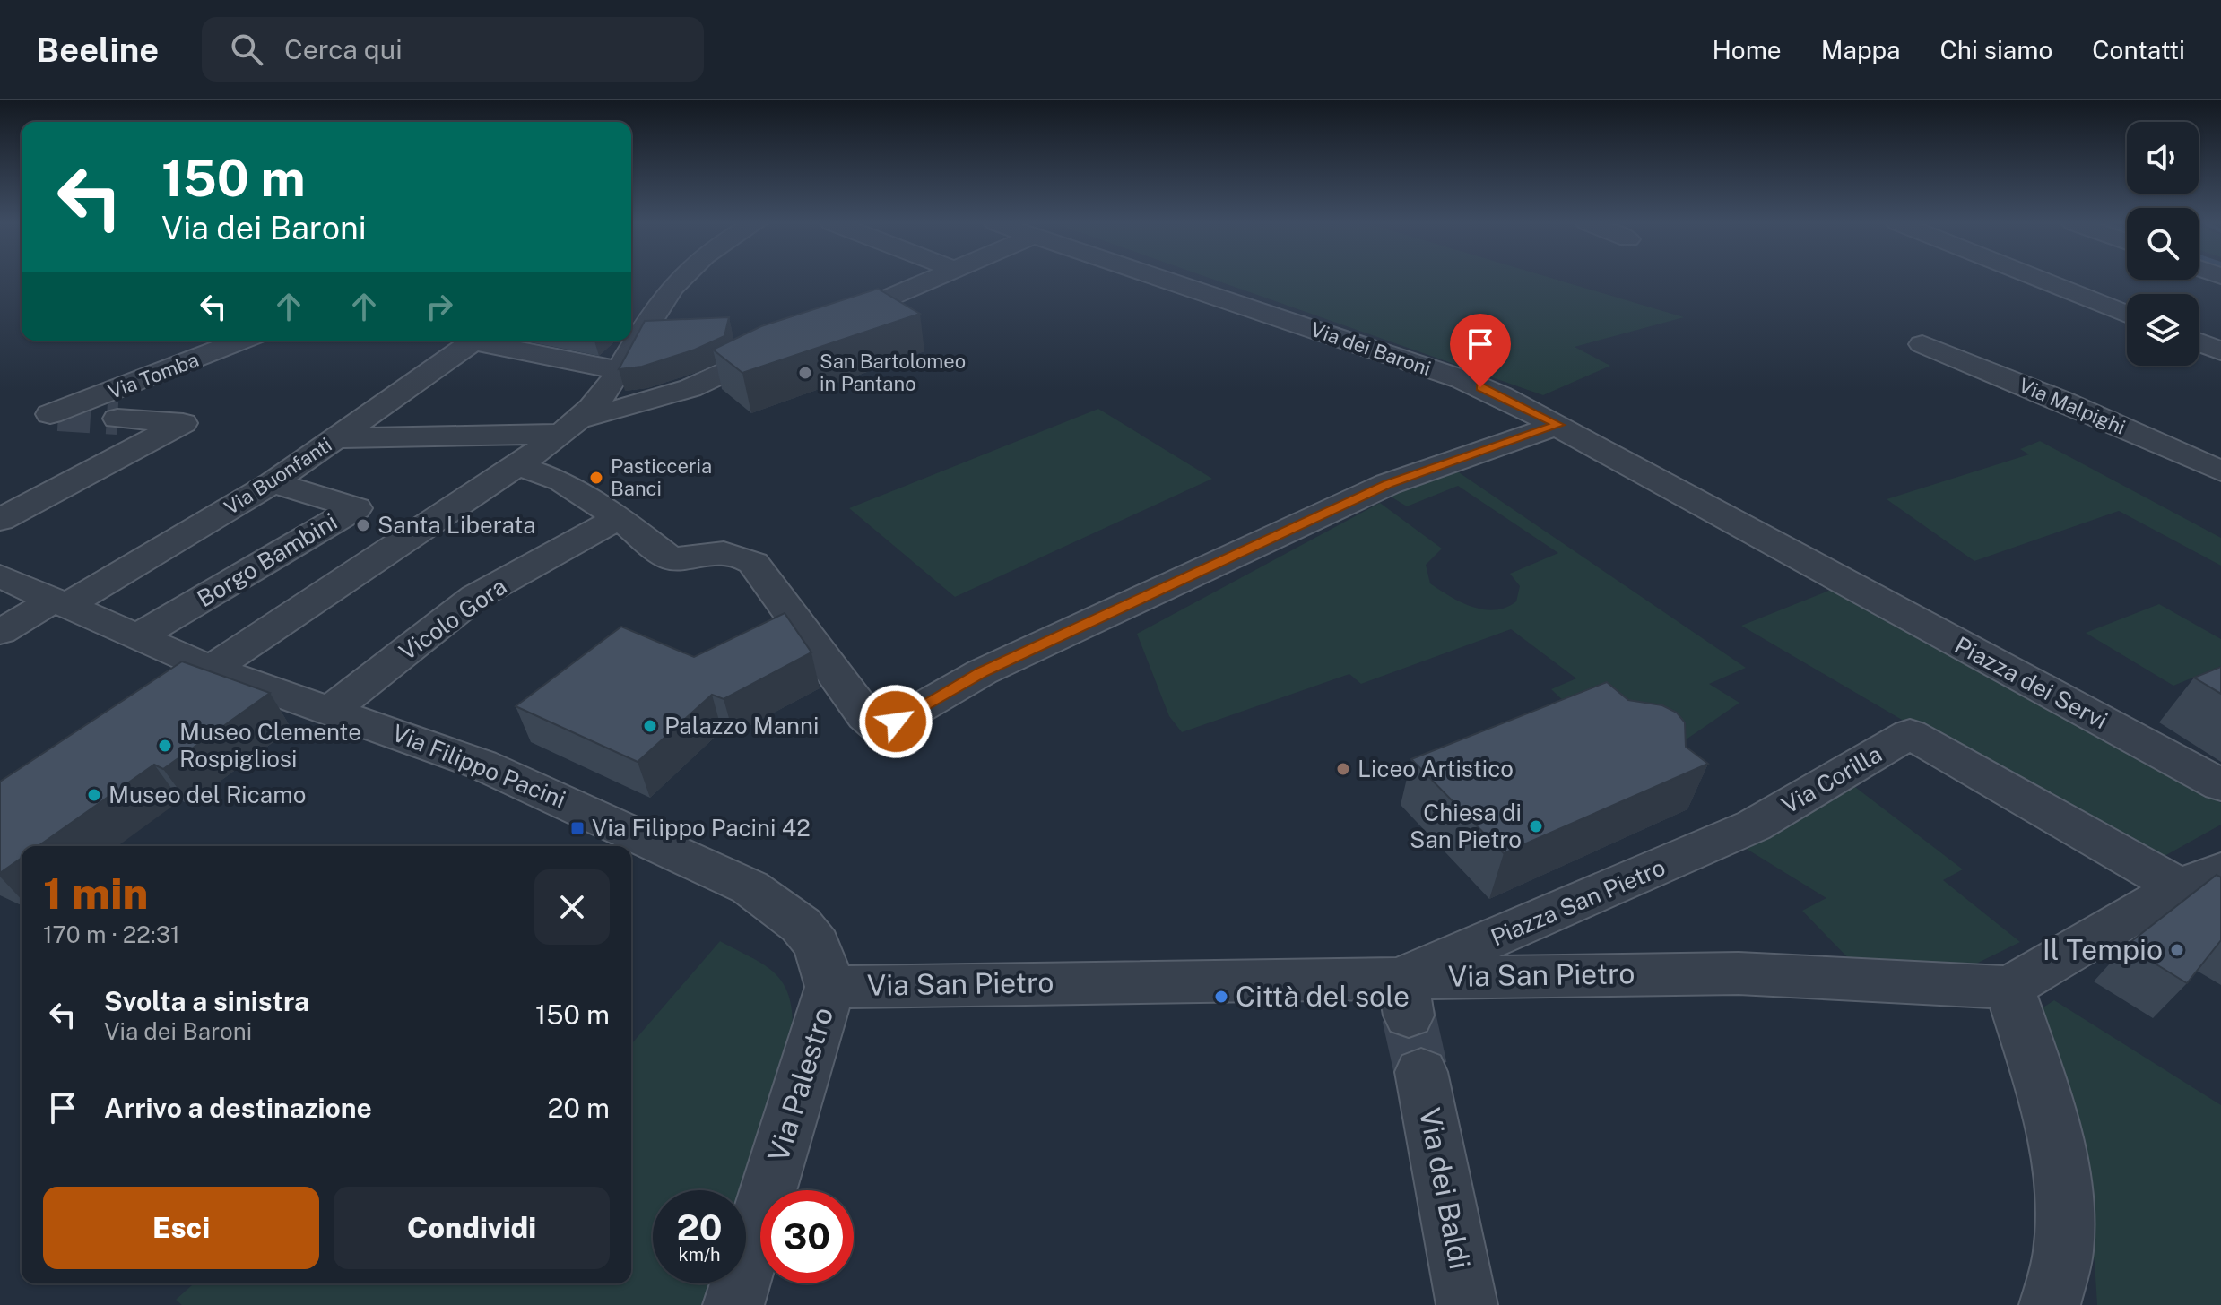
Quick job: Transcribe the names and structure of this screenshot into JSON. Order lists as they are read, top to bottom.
{
  "streets": {
    "street": [
      "Via dei Baroni",
      "Via Tomba",
      "Via Malpighi",
      "Via Buonfanti",
      "Borgo Bambini",
      "Vicolo Gora",
      "Piazza dei Servi",
      "Via Filippo Pacini",
      "Via Corilla",
      "Piazza San Pietro",
      "Via San Pietro",
      "Via Palestro",
      "Via dei Baldi"
    ]
  },
  "crossings": [
    ["Via dei Baroni", "Piazza dei Servi"],
    ["Via Buonfanti", "Borgo Bambini"],
    ["Via Buonfanti", "Via Filippo Pacini"],
    ["Borgo Bambini", "Via Filippo Pacini"],
    ["Vicolo Gora", "Via Filippo Pacini"],
    ["Via Filippo Pacini", "Via San Pietro"],
    ["Via Filippo Pacini", "Via Palestro"],
    ["Via Corilla", "Piazza San Pietro"],
    ["Piazza San Pietro", "Via San Pietro"],
    ["Via San Pietro", "Via Palestro"]
  ],
  "places": {
    "other": [
      "San Bartolomeo in Pantano",
      "Pasticceria Banci",
      "Santa Liberata",
      "Palazzo Manni",
      "Museo Clemente Rospigliosi",
      "Liceo Artistico",
      "Museo del Ricamo",
      "Chiesa di San Pietro",
      "Il Tempio",
      "Città del sole"
    ],
    "transit": ["Via Filippo Pacini 42"]
  },
  "page": {
    "header": "Beeline",
    "search": "Cerca qui",
    "nav": [
      "Home",
      "Mappa",
      "Chi siamo",
      "Contatti"
    ],
    "turn": ["150 m", "Via dei Baroni"],
    "heading": ["1 min", "170 m · 22:31"],
    "list": [
      {
        "name": "Svolta a sinistra",
        "note": "Via dei Baroni",
        "value": "150 m"
      },
      {
        "name": "Arrivo a destinazione",
        "value": "20 m"
      }
    ],
    "buttons": ["Esci", "Condividi"],
    "speed": "20 km/h",
    "limit": "30"
  }
}
